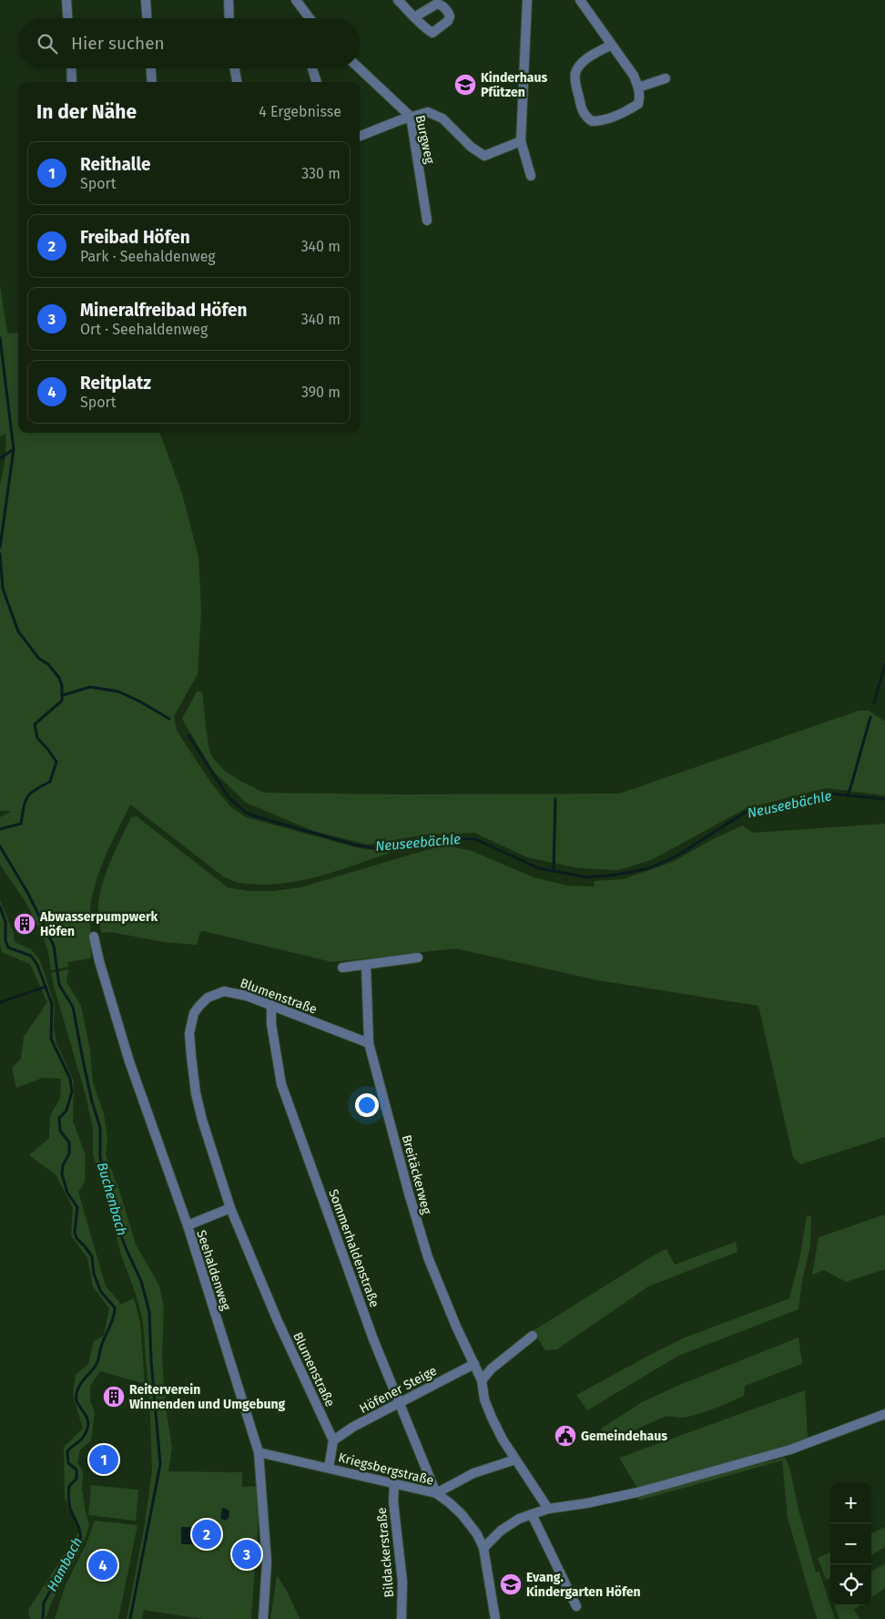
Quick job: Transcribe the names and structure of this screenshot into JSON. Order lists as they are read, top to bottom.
{
  "streets": {
    "street": [
      "Burgweg",
      "Blumenstraße",
      "Breitäckerweg",
      "Sommerhaldenstraße",
      "Seehaldenweg",
      "Höfener Steige",
      "Kriegsbergstraße",
      "Bildackerstraße"
    ]
  },
  "crossings": [
    ["Blumenstraße", "Breitäckerweg"],
    ["Blumenstraße", "Sommerhaldenstraße"],
    ["Blumenstraße", "Höfener Steige"],
    ["Breitäckerweg", "Höfener Steige"],
    ["Sommerhaldenstraße", "Höfener Steige"],
    ["Sommerhaldenstraße", "Kriegsbergstraße"],
    ["Seehaldenweg", "Kriegsbergstraße"],
    ["Kriegsbergstraße", "Bildackerstraße"]
  ],
  "water": ["Neuseebächle", "Buchenbach", "Hambach"],
  "places": {
    "school or university": ["Kinderhaus Pfützen", "Evang. Kindergarten Höfen"],
    "building": ["Abwasserpumpwerk Höfen", "Reiterverein Winnenden und Umgebung"],
    "public building": ["Gemeindehaus"]
  },
  "page": {
    "search": "Hier suchen",
    "heading": ["In der Nähe", "4 Ergebnisse"],
    "list": [
      {
        "mark": "1",
        "name": "Reithalle",
        "note": "Sport",
        "value": "330 m"
      },
      {
        "mark": "2",
        "name": "Freibad Höfen",
        "note": "Park · Seehaldenweg",
        "value": "340 m"
      },
      {
        "mark": "3",
        "name": "Mineralfreibad Höfen",
        "note": "Ort · Seehaldenweg",
        "value": "340 m"
      },
      {
        "mark": "4",
        "name": "Reitplatz",
        "note": "Sport",
        "value": "390 m"
      }
    ],
    "pins": [
      "1",
      "2",
      "3",
      "4"
    ],
    "map_buttons": ["+", "−"]
  }
}
